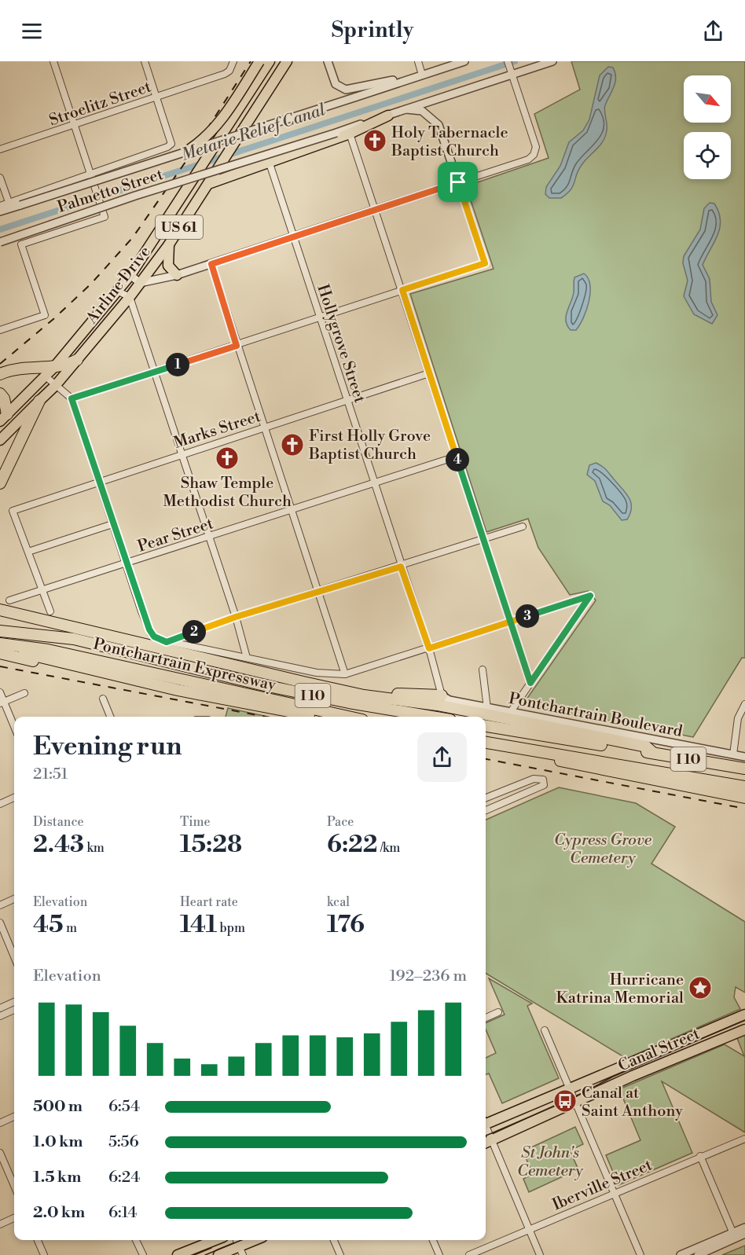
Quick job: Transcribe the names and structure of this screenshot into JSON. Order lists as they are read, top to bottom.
{
  "streets": {
    "highway": ["Pontchartrain Expressway", "I 10"],
    "main road": ["US 61", "Airline Drive", "Canal Street"],
    "street": [
      "Stroelitz Street",
      "Palmetto Street",
      "Hollygrove Street",
      "Marks Street",
      "Pear Street",
      "Pontchartrain Boulevard",
      "Iberville Street"
    ]
  },
  "crossings": [
    ["Stroelitz Street", "Palmetto Street"],
    ["Hollygrove Street", "Marks Street"],
    ["Hollygrove Street", "Pear Street"],
    ["Hollygrove Street", "Pontchartrain Boulevard"]
  ],
  "water": ["Metarie Relief Canal"],
  "parks": ["Cypress Grove Cemetery", "St John's Cemetery"],
  "places": {
    "church": ["Holy Tabernacle Baptist Church", "First Holly Grove Baptist Church", "Shaw Temple Methodist Church"],
    "place": ["Hurricane Katrina Memorial"],
    "bus stop": ["Canal at Saint Anthony"]
  },
  "north": "bottom right",
  "page": {
    "header": "Sprintly",
    "pins": [
      "1",
      "4",
      "3",
      "2"
    ],
    "heading": ["Evening run", "21:51"],
    "stats": [
      ["Distance", "2.43 km"],
      ["Time", "15:28"],
      ["Pace", "6:22 /km"],
      ["Elevation", "45 m"],
      ["Heart rate", "141 bpm"],
      ["kcal", "176"]
    ],
    "chart": ["Elevation", "192–236 m"],
    "list": [
      {
        "name": "500 m",
        "note": "6:54"
      },
      {
        "name": "1.0 km",
        "note": "5:56"
      },
      {
        "name": "1.5 km",
        "note": "6:24"
      },
      {
        "name": "2.0 km",
        "note": "6:14"
      }
    ]
  }
}
